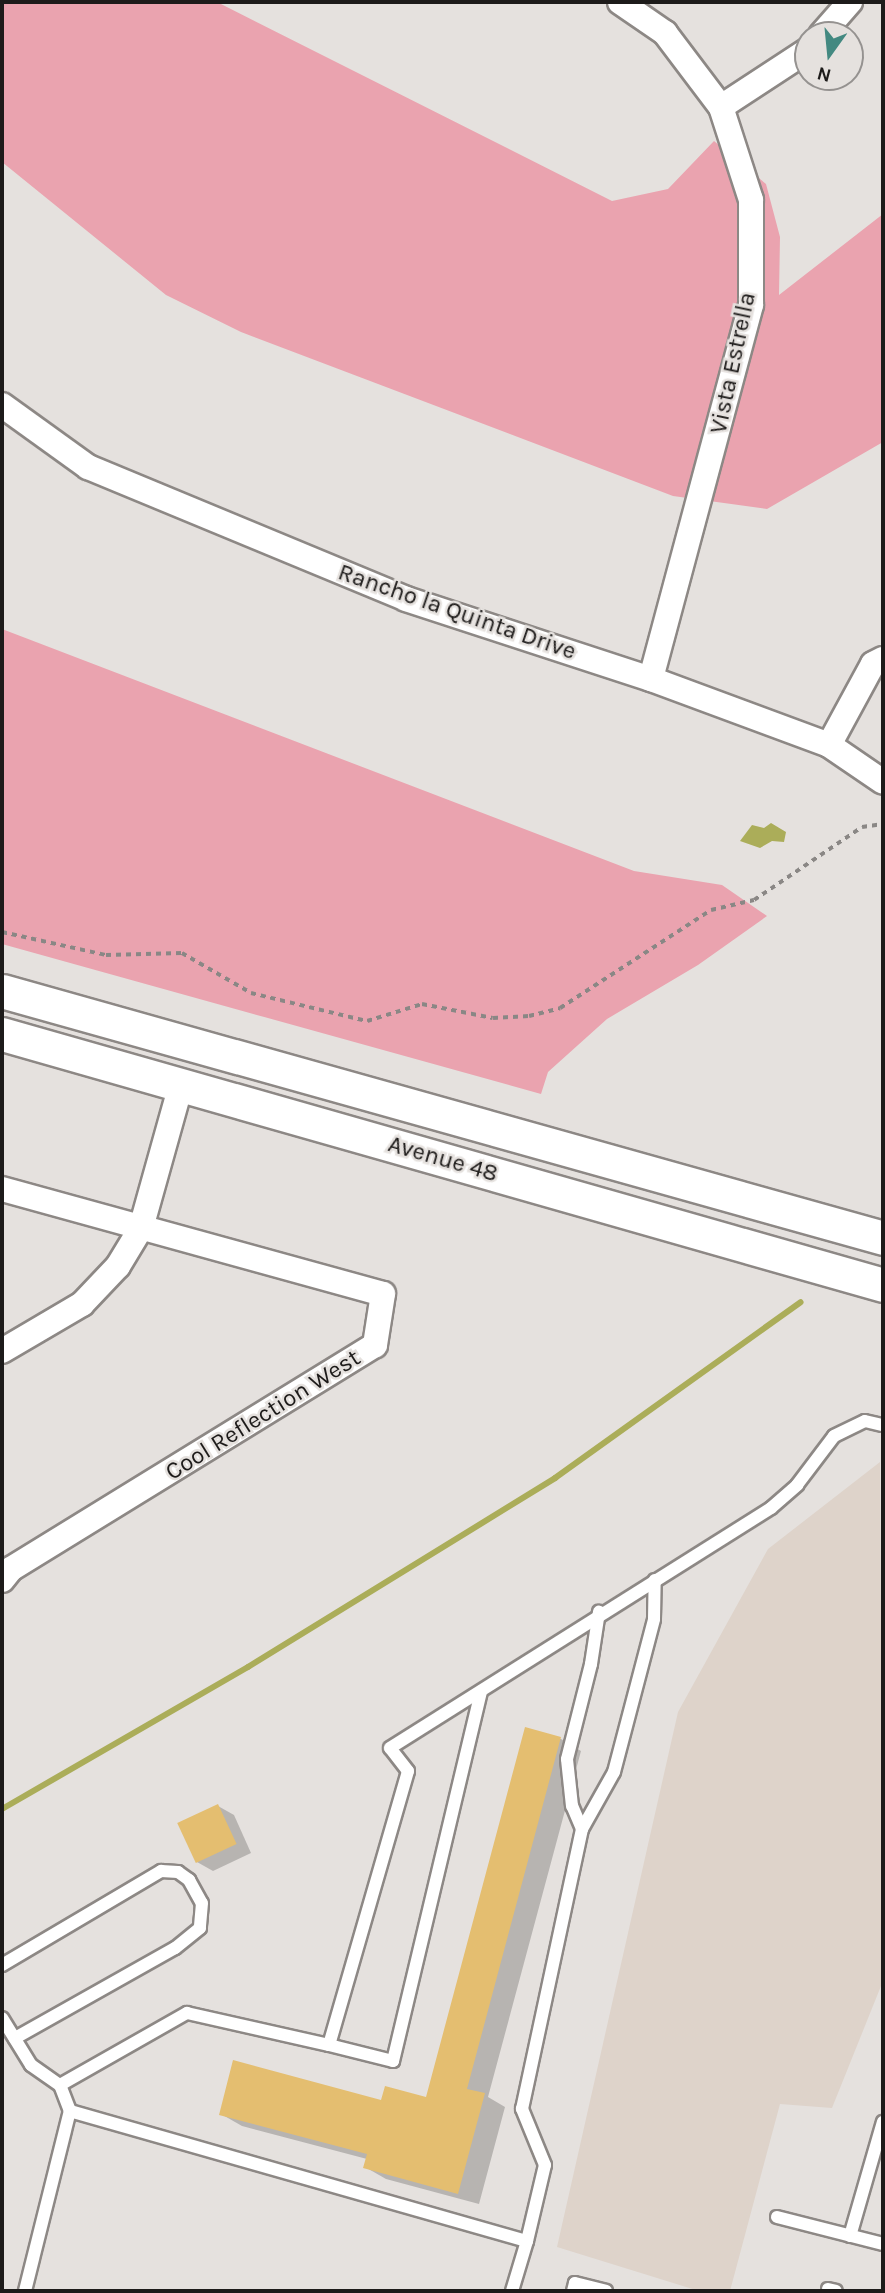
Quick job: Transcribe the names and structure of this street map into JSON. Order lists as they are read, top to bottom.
{
  "streets": {
    "main road": ["Avenue 48"],
    "street": ["Vista Estrella", "Rancho la Quinta Drive", "Cool Reflection West"]
  },
  "crossings": [
    ["Vista Estrella", "Rancho la Quinta Drive"]
  ],
  "north": "bottom"
}
